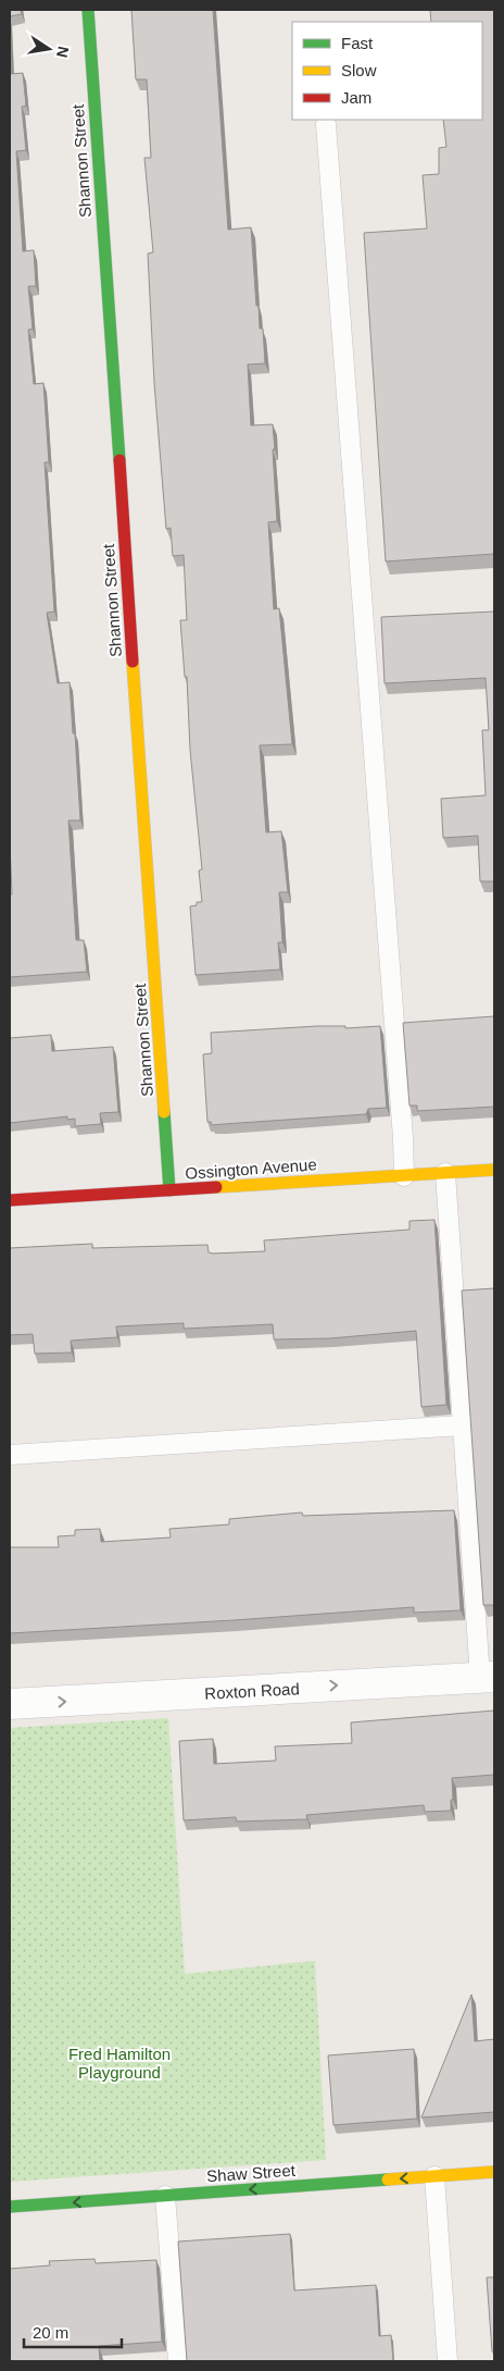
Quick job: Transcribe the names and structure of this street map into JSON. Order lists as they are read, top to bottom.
{
  "streets": {
    "street": [
      "Shannon Street",
      "Ossington Avenue",
      "Roxton Road",
      "Shaw Street"
    ]
  },
  "crossings": [
    ["Shannon Street", "Ossington Avenue"]
  ],
  "one_way": ["Roxton Road", "Shaw Street"],
  "parks": ["Fred Hamilton Playground"],
  "legend": ["Fast", "Slow", "Jam"],
  "scale_bar": "20 m",
  "north": "right"
}
